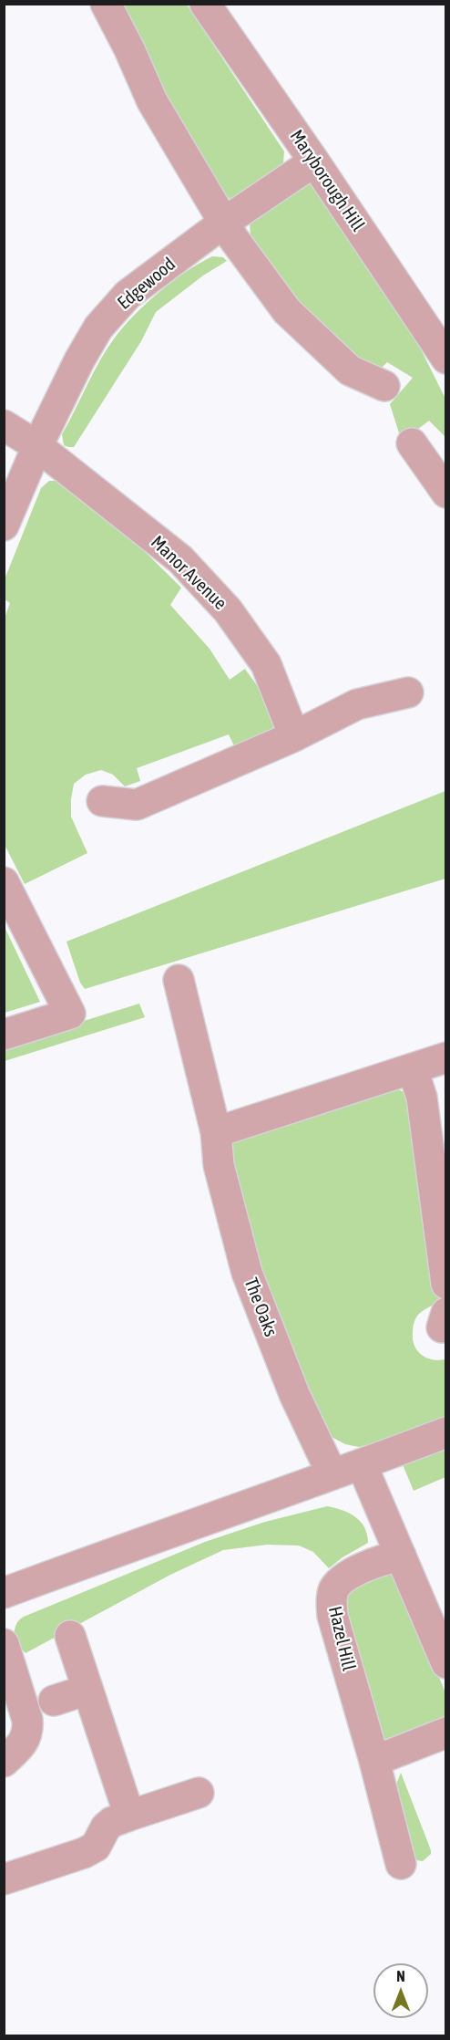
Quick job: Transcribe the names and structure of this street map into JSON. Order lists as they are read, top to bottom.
{
  "streets": {
    "street": [
      "Maryborough Hill",
      "Edgewood",
      "Manor Avenue",
      "The Oaks",
      "Hazel Hill"
    ]
  },
  "crossings": [
    ["Maryborough Hill", "Edgewood"],
    ["Edgewood", "Manor Avenue"]
  ],
  "north": "top"
}
